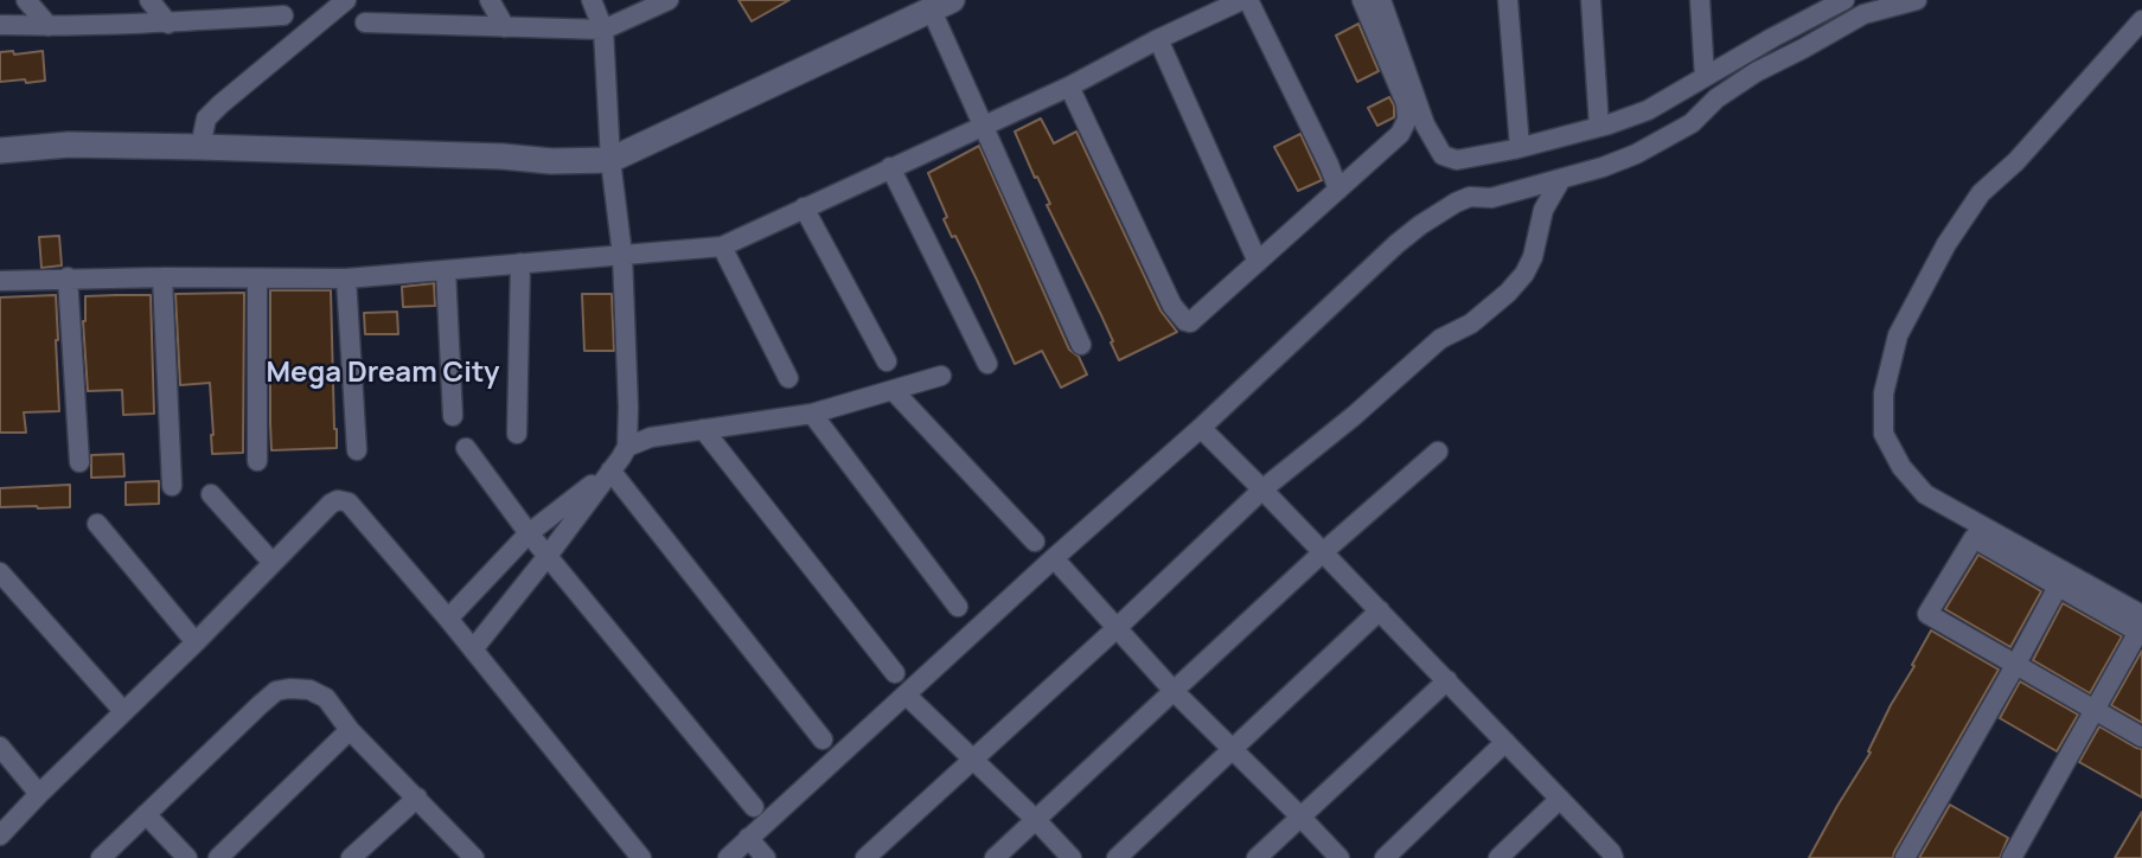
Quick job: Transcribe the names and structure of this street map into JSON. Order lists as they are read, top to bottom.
{
  "districts": ["Mega Dream City"]
}
